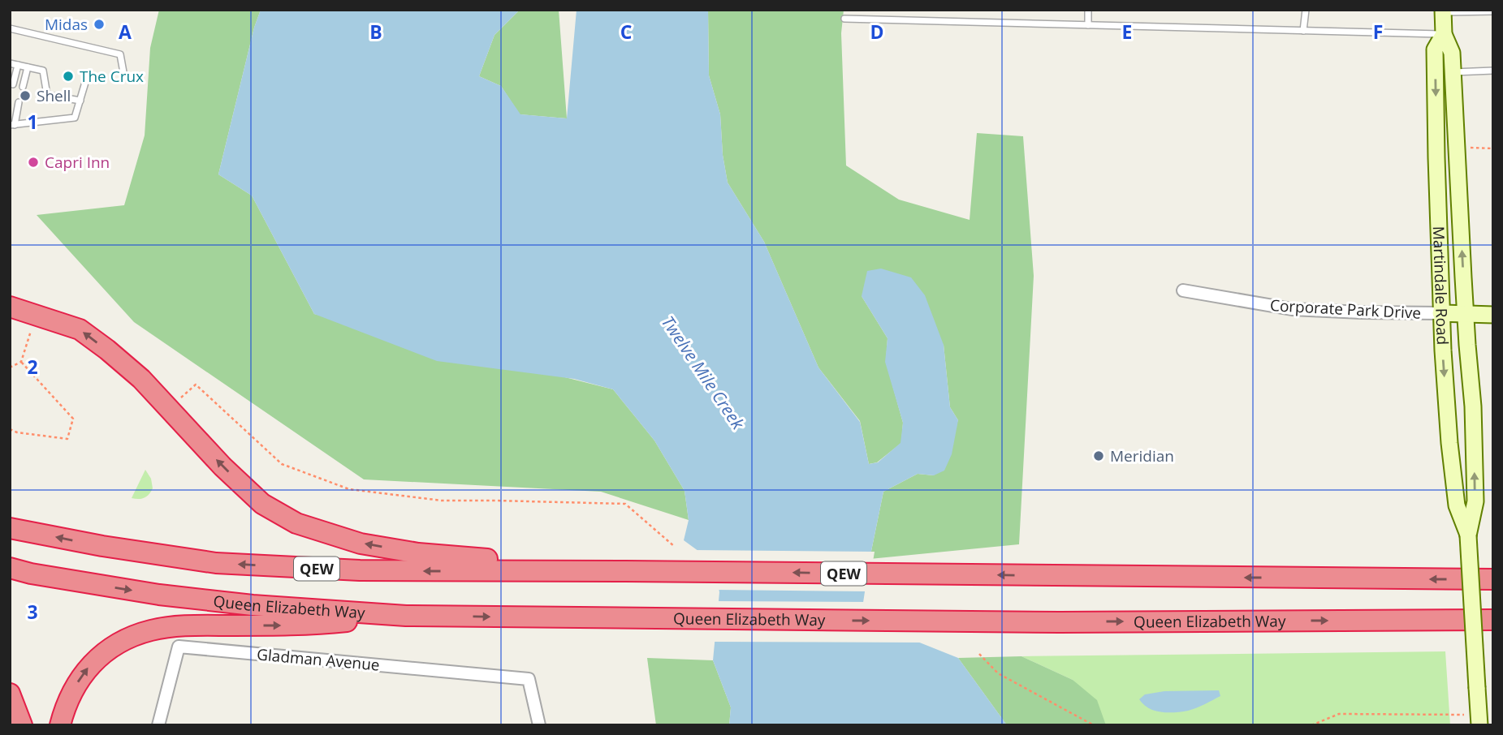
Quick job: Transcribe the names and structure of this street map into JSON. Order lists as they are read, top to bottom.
{
  "streets": {
    "highway": ["QEW", "Queen Elizabeth Way"],
    "main road": ["Martindale Road"],
    "street": ["Corporate Park Drive", "Gladman Avenue"]
  },
  "crossings": [
    ["Martindale Road", "Corporate Park Drive"]
  ],
  "water": ["Twelve Mile Creek"],
  "places": [
    "Midas",
    "The Crux",
    "Shell",
    "Capri Inn",
    "Meridian"
  ],
  "grid": {
    "columns": [
      "A",
      "B",
      "C",
      "D",
      "E",
      "F"
    ],
    "rows": ["1", "2", "3"]
  }
}
